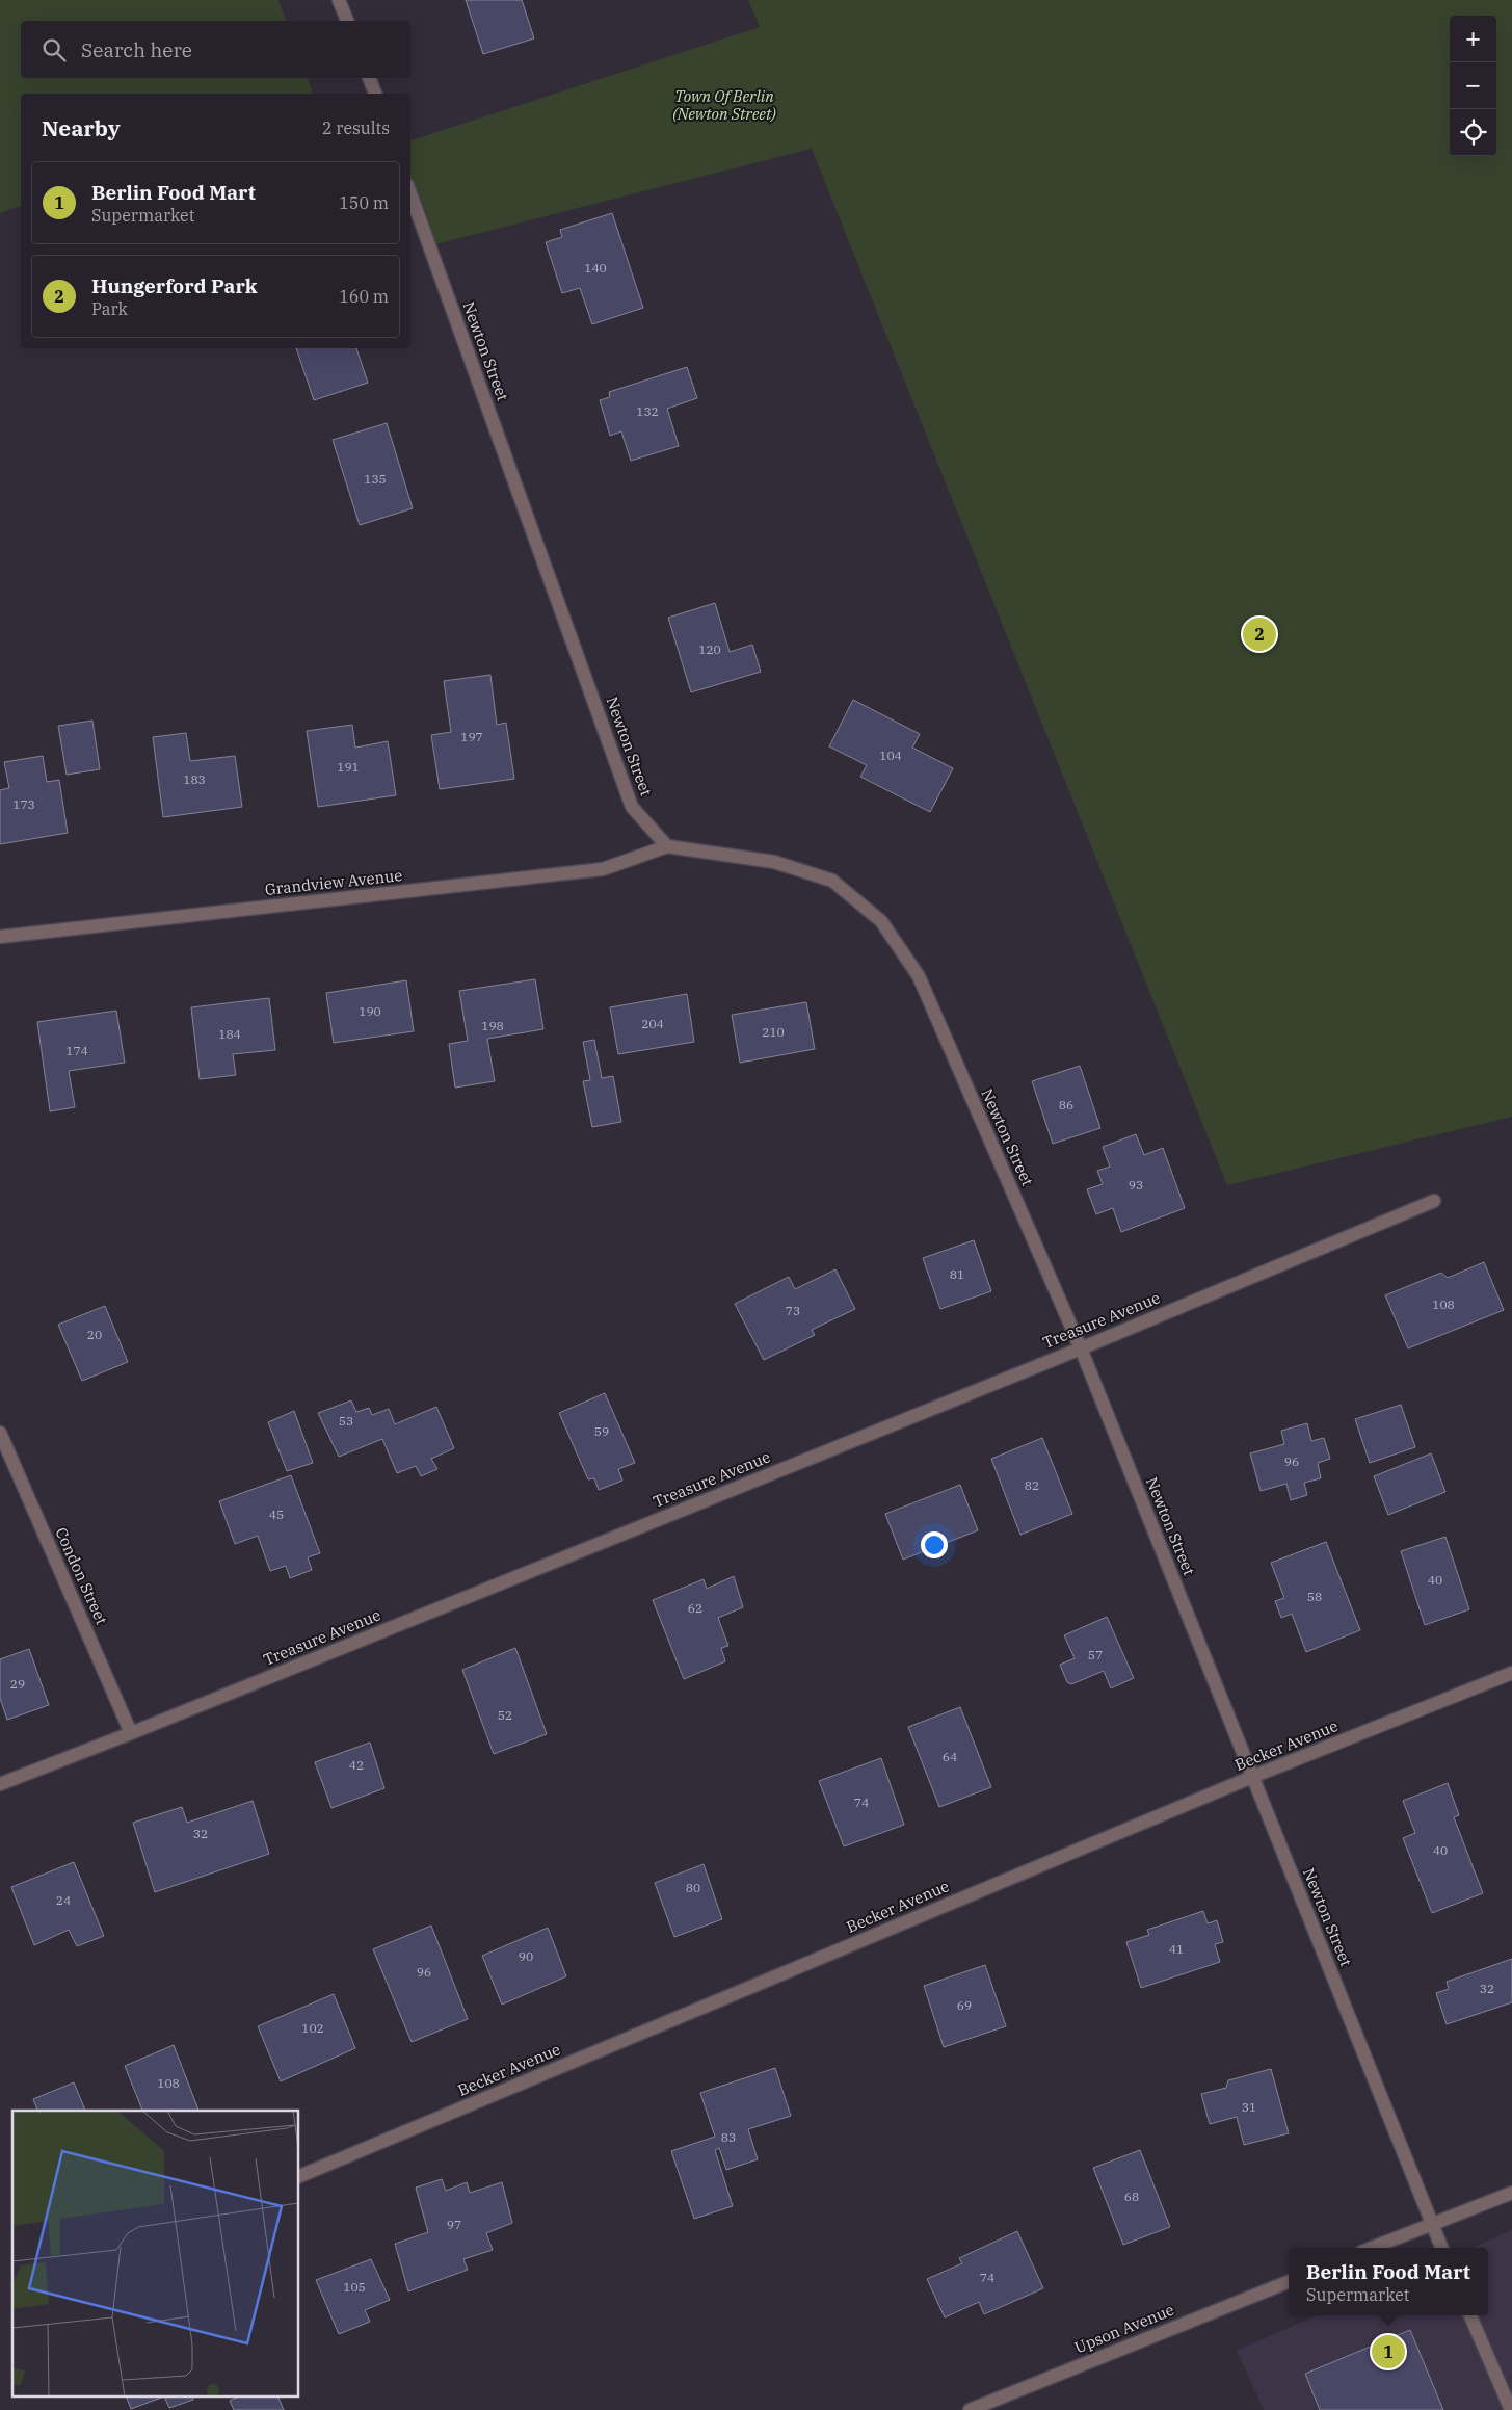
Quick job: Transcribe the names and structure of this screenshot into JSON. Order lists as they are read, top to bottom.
{
  "streets": {
    "street": [
      "Newton Street",
      "Grandview Avenue",
      "Treasure Avenue",
      "Condon Street",
      "Becker Avenue",
      "Upson Avenue"
    ]
  },
  "crossings": [
    ["Newton Street", "Grandview Avenue"],
    ["Newton Street", "Treasure Avenue"],
    ["Newton Street", "Becker Avenue"],
    ["Treasure Avenue", "Condon Street"]
  ],
  "parks": ["Town Of Berlin (Newton Street)"],
  "house_numbers": [
    "140",
    "132",
    "135",
    "120",
    "197",
    "104",
    "191",
    "183",
    "173",
    "190",
    "204",
    "198",
    "210",
    "184",
    "174",
    "86",
    "93",
    "81",
    "108",
    "73",
    "20",
    "53",
    "59",
    "96",
    "82",
    "45",
    "40",
    "58",
    "62",
    "57",
    "29",
    "52",
    "64",
    "42",
    "74",
    "32",
    "40",
    "80",
    "24",
    "41",
    "90",
    "96",
    "32",
    "69",
    "102",
    "108",
    "31",
    "83",
    "68",
    "97",
    "74",
    "105"
  ],
  "page": {
    "map_buttons": ["+", "−"],
    "search": "Search here",
    "heading": ["Nearby", "2 results"],
    "list": [
      {
        "mark": "1",
        "name": "Berlin Food Mart",
        "note": "Supermarket",
        "value": "150 m"
      },
      {
        "mark": "2",
        "name": "Hungerford Park",
        "note": "Park",
        "value": "160 m"
      }
    ],
    "pins": ["2", "1"],
    "popup": ["Berlin Food Mart", "Supermarket"]
  }
}
